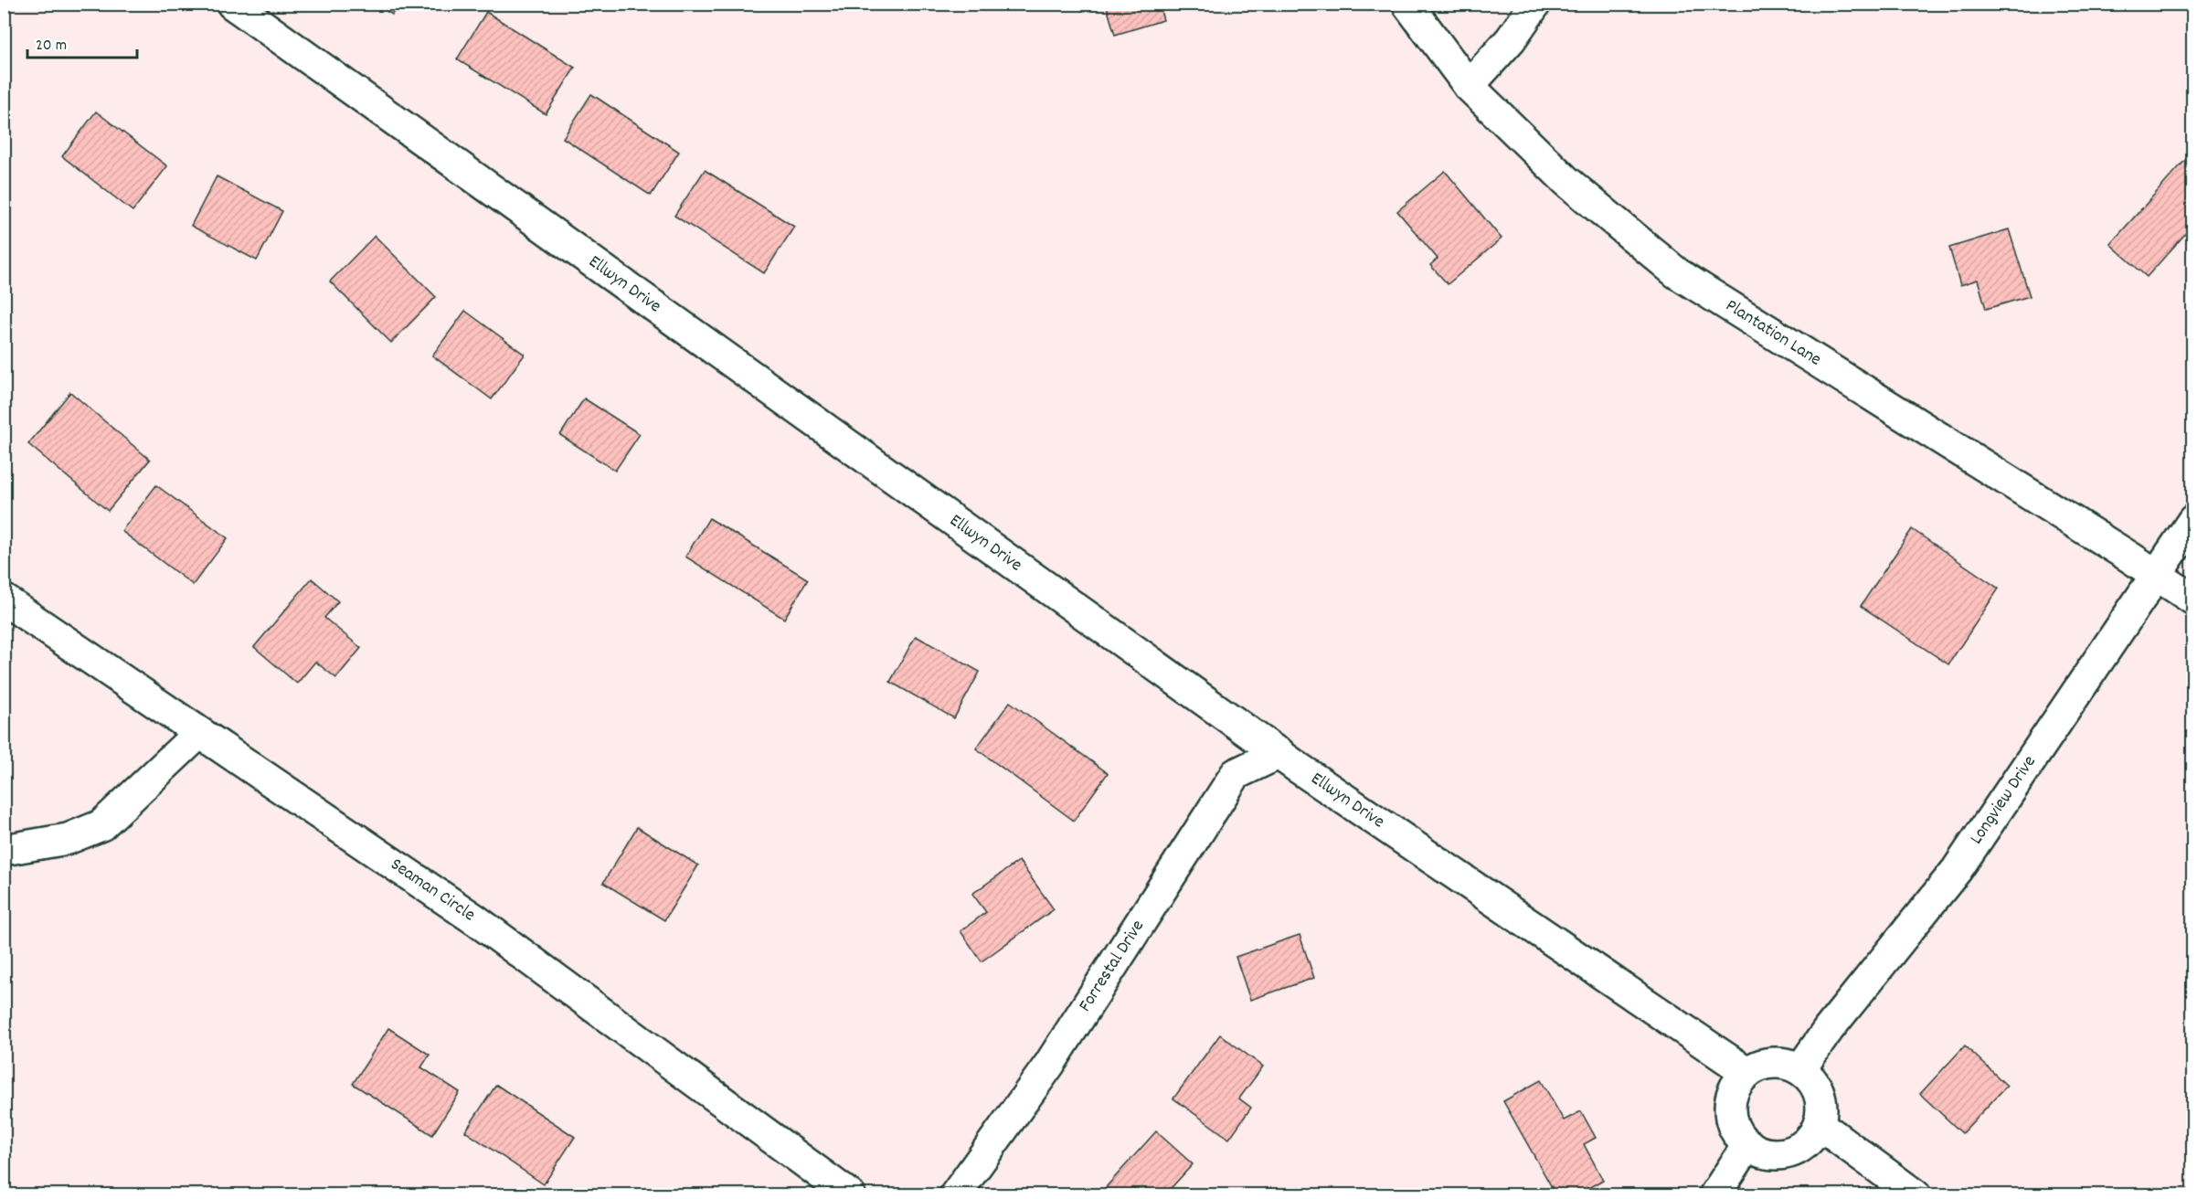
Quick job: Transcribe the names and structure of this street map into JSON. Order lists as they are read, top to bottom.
{
  "streets": {
    "street": [
      "Ellwyn Drive",
      "Plantation Lane",
      "Longview Drive",
      "Seaman Circle",
      "Forrestal Drive"
    ]
  },
  "crossings": [
    ["Ellwyn Drive", "Longview Drive"],
    ["Ellwyn Drive", "Forrestal Drive"],
    ["Plantation Lane", "Longview Drive"]
  ],
  "scale_bar": "20 m"
}
